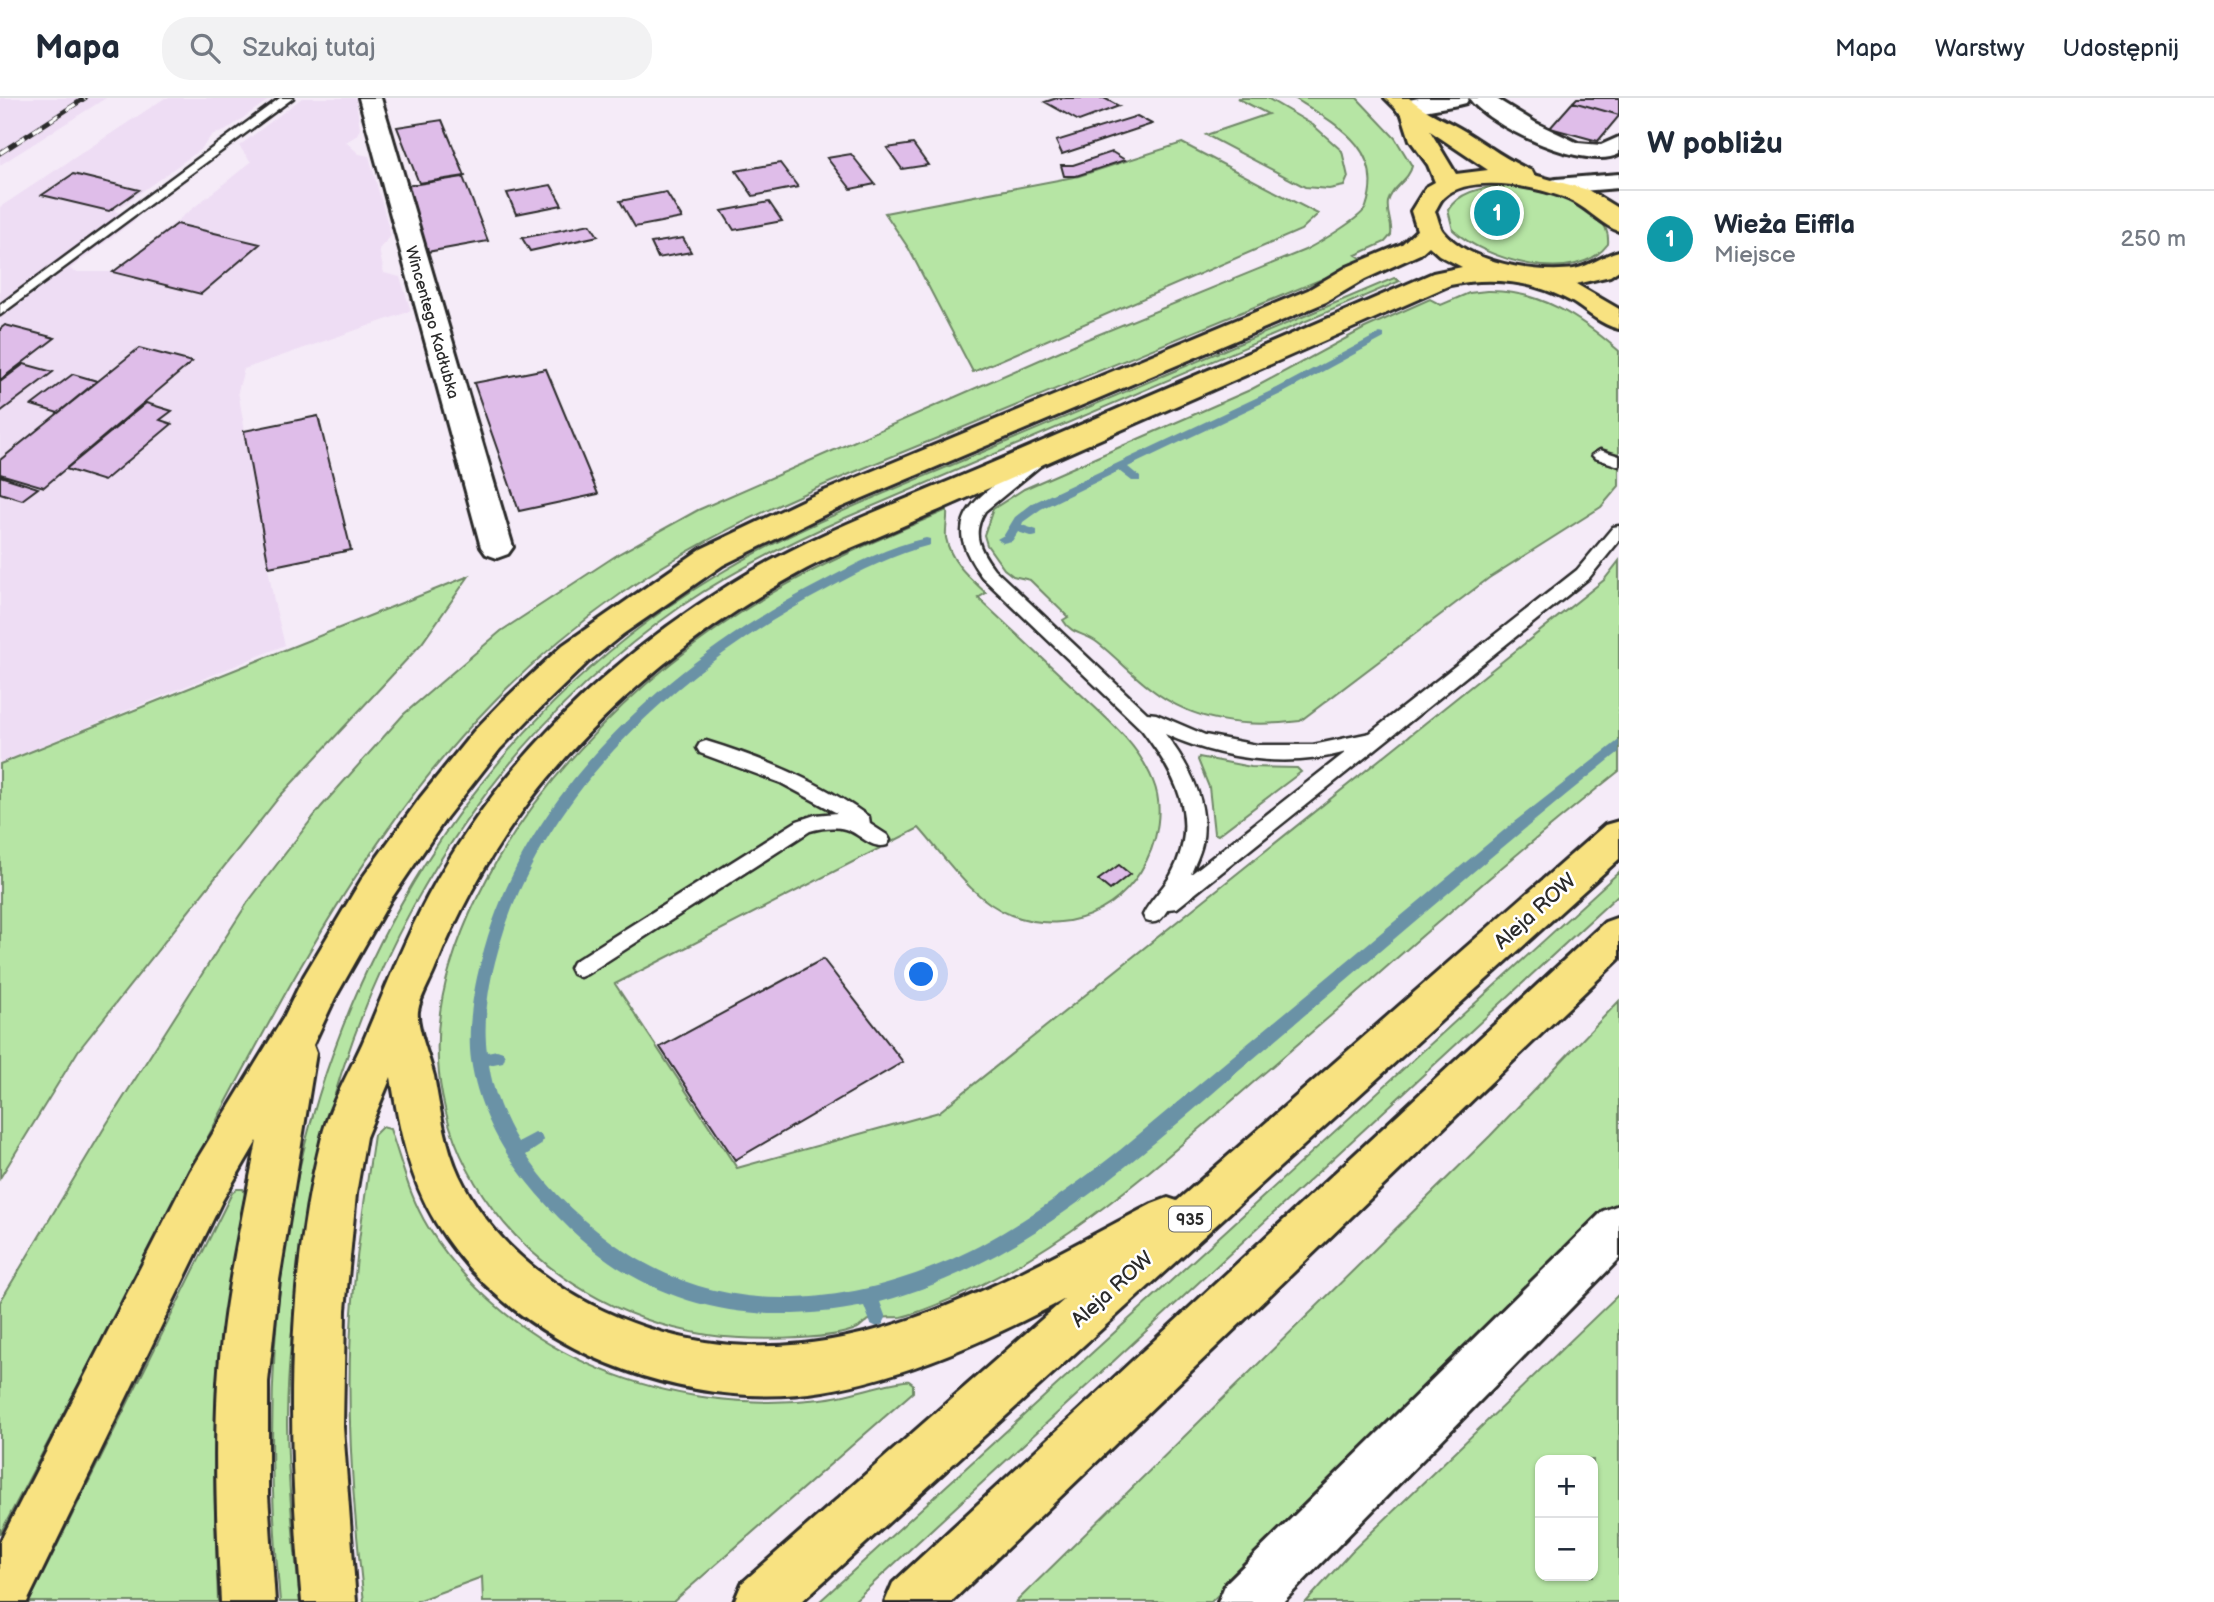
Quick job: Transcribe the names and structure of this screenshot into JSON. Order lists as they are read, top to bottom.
{
  "streets": {
    "main road": ["Aleja ROW", "935"],
    "street": ["Wincentego Kadłubka"]
  },
  "page": {
    "header": "Mapa",
    "search": "Szukaj tutaj",
    "nav": ["Mapa", "Warstwy", "Udostępnij"],
    "heading": "W pobliżu",
    "pins": "1",
    "list": [
      {
        "mark": "1",
        "name": "Wieża Eiffla",
        "note": "Miejsce",
        "value": "250 m"
      }
    ],
    "map_buttons": ["+", "−"]
  }
}
